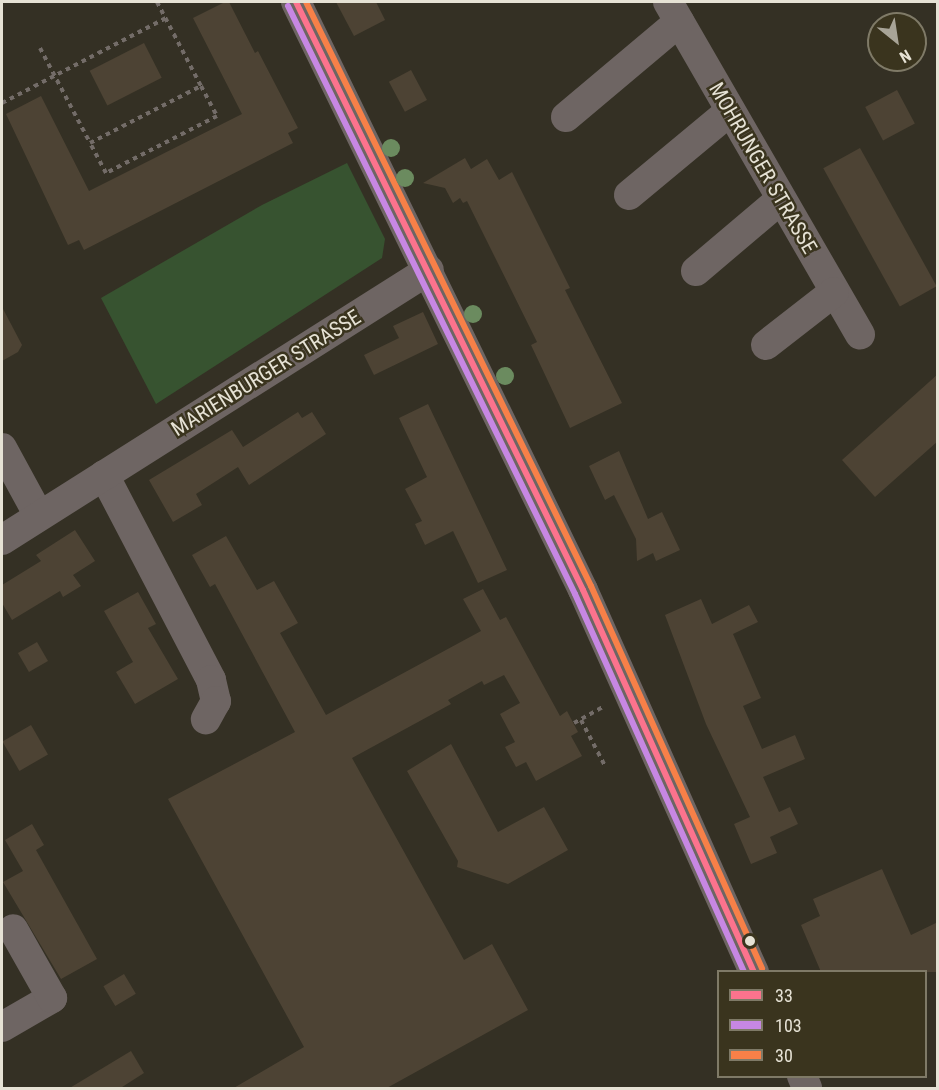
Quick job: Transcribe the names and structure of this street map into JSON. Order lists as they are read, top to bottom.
{
  "streets": {
    "street": ["MOHRUNGER STRASSE", "MARIENBURGER STRASSE"]
  },
  "lines": ["transit line 33", "transit line 30", "transit line 103"],
  "legend": ["33", "103", "30"],
  "north": "bottom right"
}
